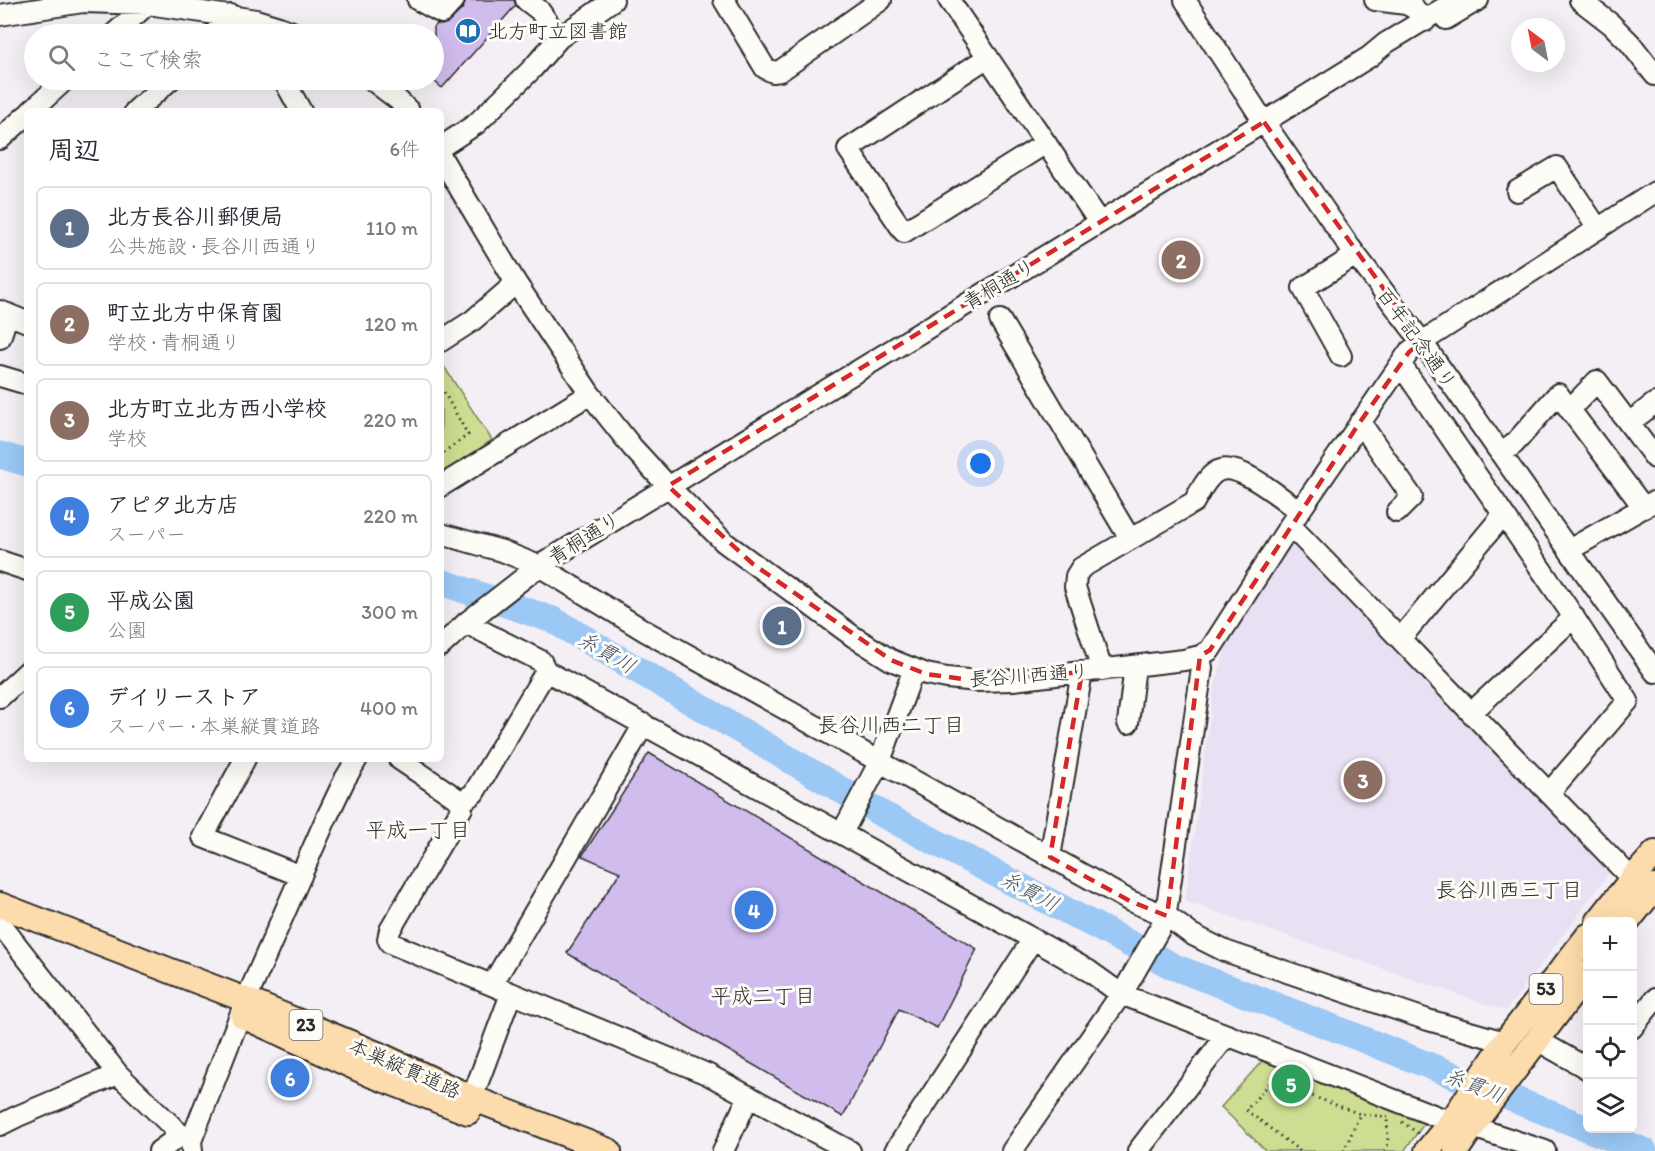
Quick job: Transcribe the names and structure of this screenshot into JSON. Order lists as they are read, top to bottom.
{
  "streets": {
    "main road": ["53", "23", "本巣縦貫道路"],
    "street": ["青桐通り", "百年記念通り", "長谷川西通り"]
  },
  "crossings": [
    ["青桐通り", "百年記念通り"],
    ["青桐通り", "長谷川西通り"]
  ],
  "districts": [
    "長谷川西二丁目",
    "平成一丁目",
    "長谷川西三丁目",
    "平成二丁目"
  ],
  "water": ["糸貫川"],
  "places": {
    "library": ["北方町立図書館"]
  },
  "north": "top left",
  "page": {
    "search": "ここで検索",
    "heading": ["周辺", "6件"],
    "list": [
      {
        "mark": "1",
        "name": "北方長谷川郵便局",
        "note": "公共施設 · 長谷川西通り",
        "value": "110 m"
      },
      {
        "mark": "2",
        "name": "町立北方中保育園",
        "note": "学校 · 青桐通り",
        "value": "120 m"
      },
      {
        "mark": "3",
        "name": "北方町立北方西小学校",
        "note": "学校",
        "value": "220 m"
      },
      {
        "mark": "4",
        "name": "アピタ北方店",
        "note": "スーパー",
        "value": "220 m"
      },
      {
        "mark": "5",
        "name": "平成公園",
        "note": "公園",
        "value": "300 m"
      },
      {
        "mark": "6",
        "name": "デイリーストア",
        "note": "スーパー · 本巣縦貫道路",
        "value": "400 m"
      }
    ],
    "pins": [
      "2",
      "1",
      "3",
      "4",
      "6",
      "5"
    ],
    "map_buttons": ["+", "−"]
  }
}
